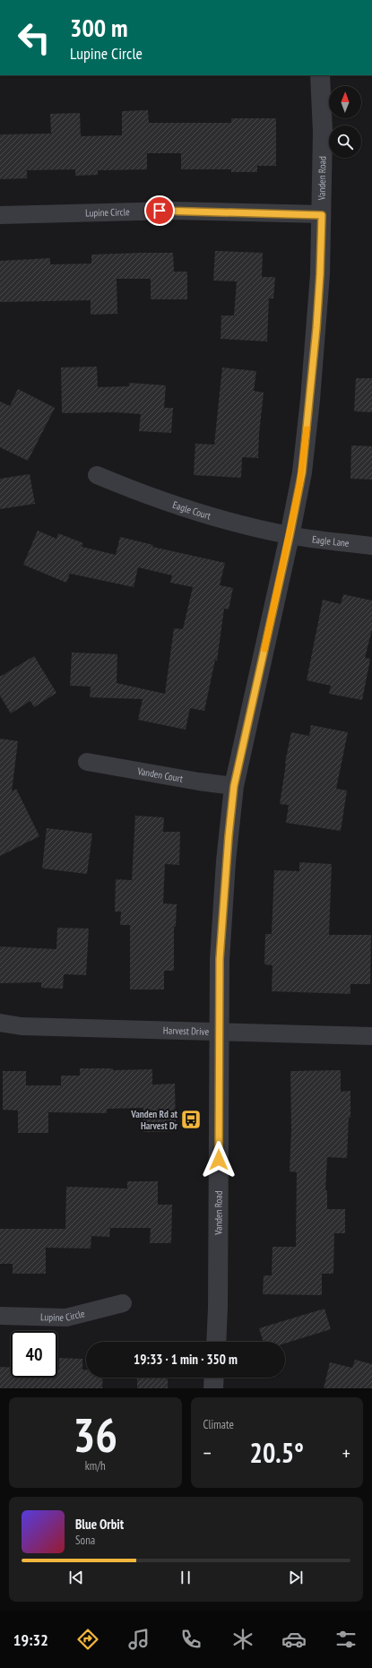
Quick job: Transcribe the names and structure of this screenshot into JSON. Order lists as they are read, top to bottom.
{
  "streets": {
    "street": [
      "Vanden Road",
      "Lupine Circle",
      "Eagle Court",
      "Eagle Lane",
      "Vanden Court",
      "Harvest Drive"
    ]
  },
  "crossings": [
    ["Vanden Road", "Lupine Circle"],
    ["Vanden Road", "Eagle Court"],
    ["Vanden Road", "Eagle Lane"],
    ["Vanden Road", "Vanden Court"],
    ["Vanden Road", "Harvest Drive"],
    ["Eagle Court", "Eagle Lane"]
  ],
  "places": {
    "bus stop": ["Vanden Rd at Harvest Dr"]
  },
  "north": "top",
  "page": {
    "turn": ["300 m", "Lupine Circle"],
    "limit": "40",
    "trip": "19:33 · 1 min · 350 m",
    "tile": [
      ["36", "km/h"],
      "Climate"
    ],
    "heat": ["−", "20.5°", "+"],
    "song": ["Blue Orbit", "Sona"],
    "tabs": "19:32"
  }
}
